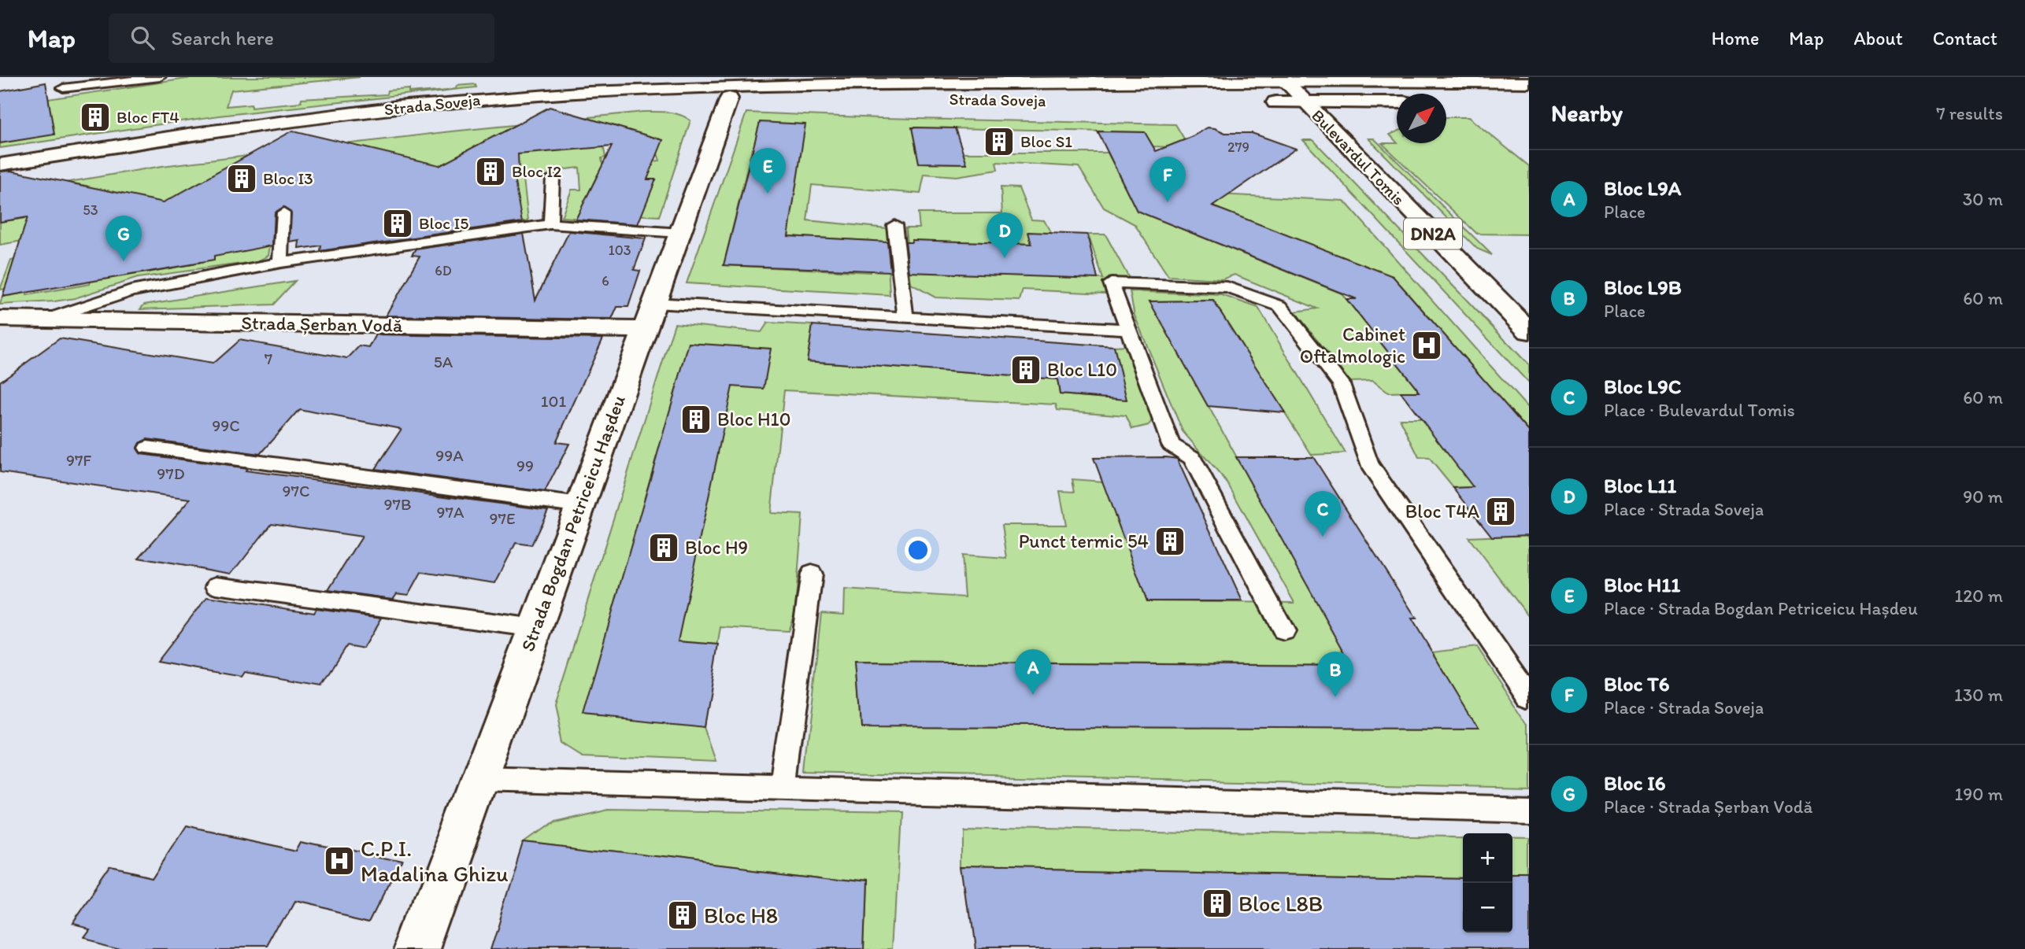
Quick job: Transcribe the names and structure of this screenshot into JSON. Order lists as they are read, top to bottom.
{
  "streets": {
    "main road": [
      "Strada Soveja",
      "Bulevardul Tomis",
      "DN2A",
      "Strada Șerban Vodă",
      "Strada Bogdan Petriceicu Hașdeu"
    ]
  },
  "crossings": [
    ["Strada Soveja", "Bulevardul Tomis"],
    ["Strada Soveja", "Strada Bogdan Petriceicu Hașdeu"],
    ["Strada Șerban Vodă", "Strada Bogdan Petriceicu Hașdeu"]
  ],
  "places": {
    "building": [
      "Bloc FT4",
      "Bloc S1",
      "Bloc I2",
      "Bloc I3",
      "Bloc I5",
      "Bloc L10",
      "Bloc H10",
      "Bloc T4A",
      "Punct termic 54",
      "Bloc H9",
      "Bloc L8B",
      "Bloc H8"
    ],
    "hospital": ["Cabinet Oftalmologic", "C.P.I. Madalina Ghizu"]
  },
  "house_numbers": [
    "279",
    "53",
    "103",
    "6D",
    "6",
    "7",
    "5A",
    "101",
    "99C",
    "99A",
    "97F",
    "99",
    "97D",
    "97C",
    "97B",
    "97A",
    "97E"
  ],
  "north": "top right",
  "page": {
    "header": "Map",
    "search": "Search here",
    "nav": [
      "Home",
      "Map",
      "About",
      "Contact"
    ],
    "heading": ["Nearby", "7 results"],
    "pins": [
      "E",
      "F",
      "D",
      "G",
      "C",
      "A",
      "B"
    ],
    "list": [
      {
        "mark": "A",
        "name": "Bloc L9A",
        "note": "Place",
        "value": "30 m"
      },
      {
        "mark": "B",
        "name": "Bloc L9B",
        "note": "Place",
        "value": "60 m"
      },
      {
        "mark": "C",
        "name": "Bloc L9C",
        "note": "Place · Bulevardul Tomis",
        "value": "60 m"
      },
      {
        "mark": "D",
        "name": "Bloc L11",
        "note": "Place · Strada Soveja",
        "value": "90 m"
      },
      {
        "mark": "E",
        "name": "Bloc H11",
        "note": "Place · Strada Bogdan Petriceicu Hașdeu",
        "value": "120 m"
      },
      {
        "mark": "F",
        "name": "Bloc T6",
        "note": "Place · Strada Soveja",
        "value": "130 m"
      },
      {
        "mark": "G",
        "name": "Bloc I6",
        "note": "Place · Strada Șerban Vodă",
        "value": "190 m"
      }
    ],
    "map_buttons": ["+", "−"]
  }
}
